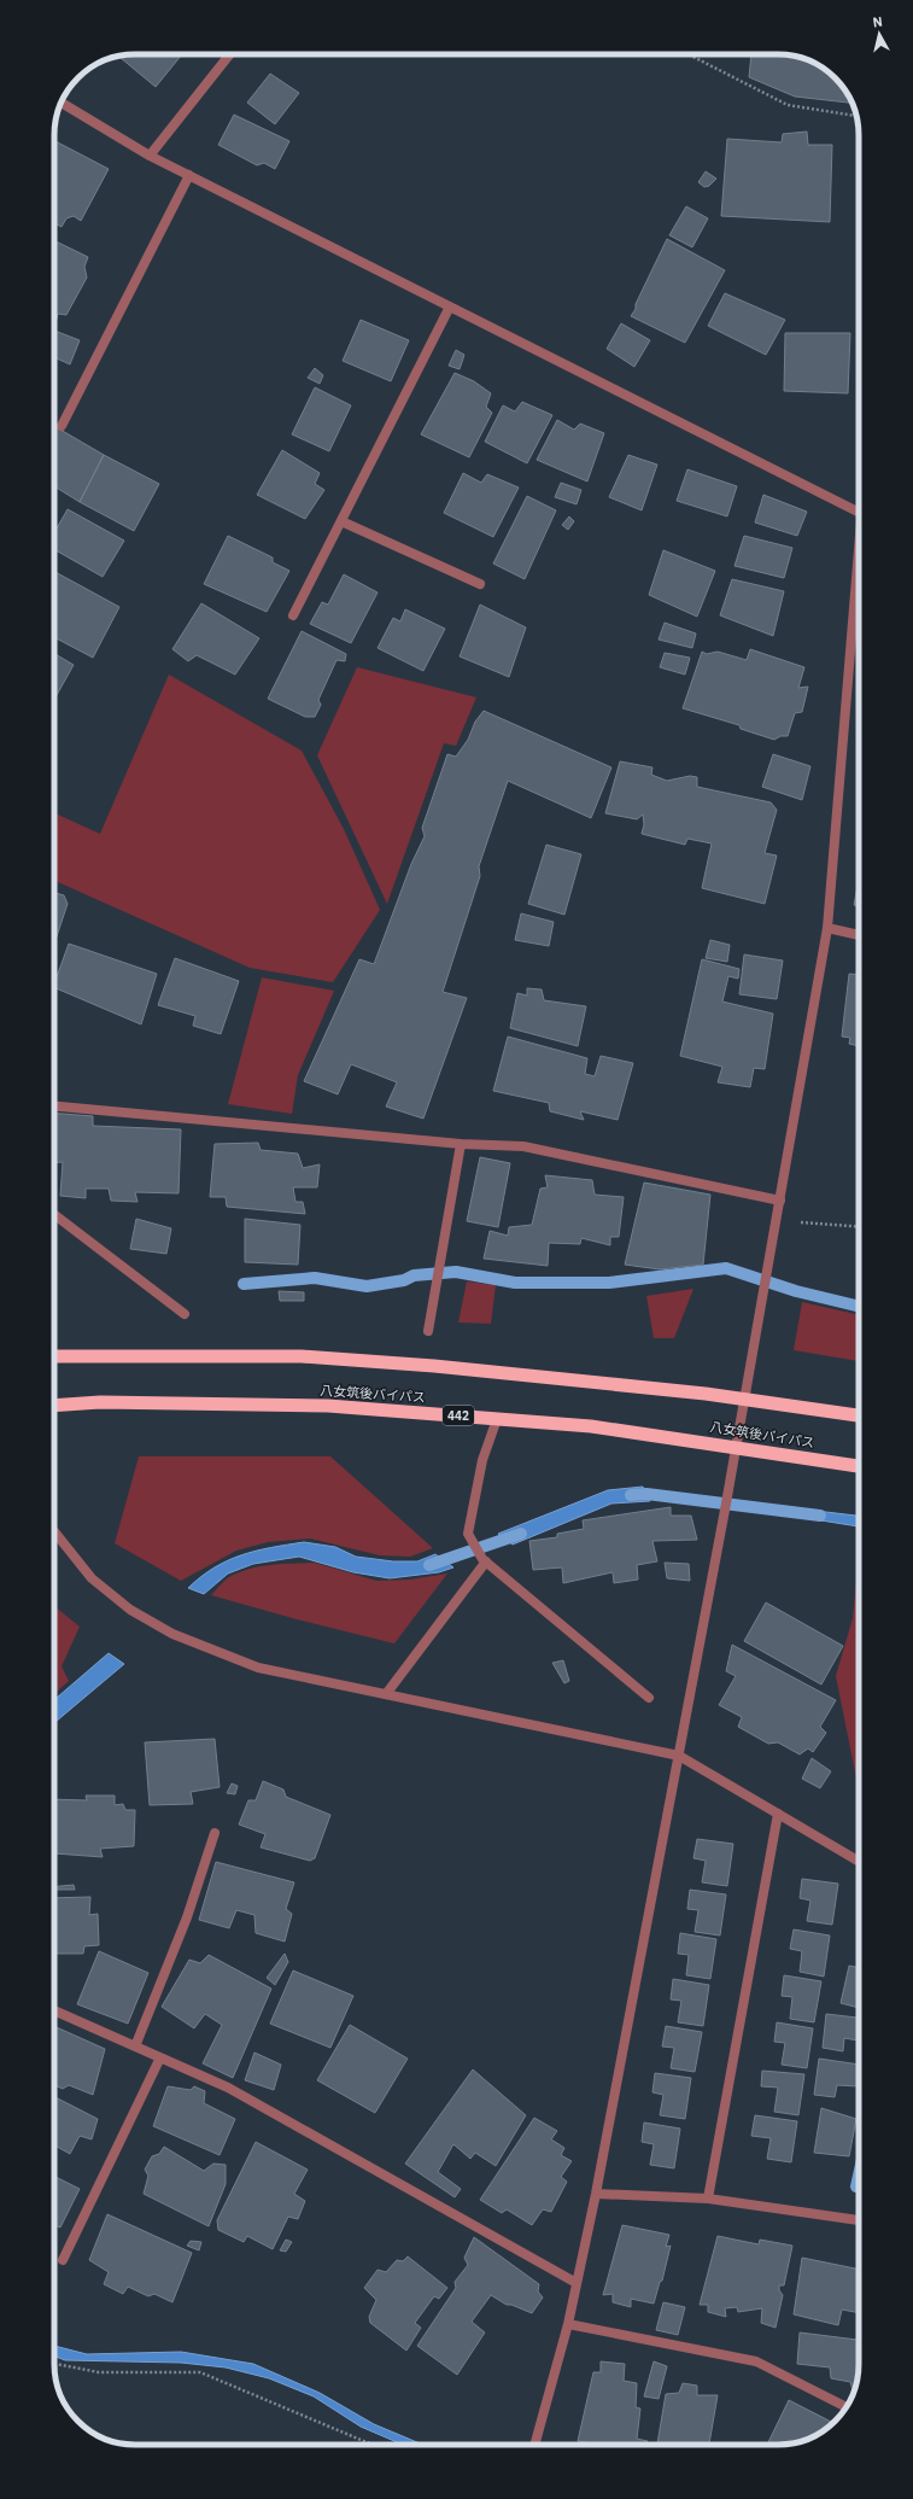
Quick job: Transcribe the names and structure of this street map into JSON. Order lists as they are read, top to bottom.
{
  "streets": {
    "highway": ["八女筑後バイパス", "442"]
  },
  "north": "top"
}
